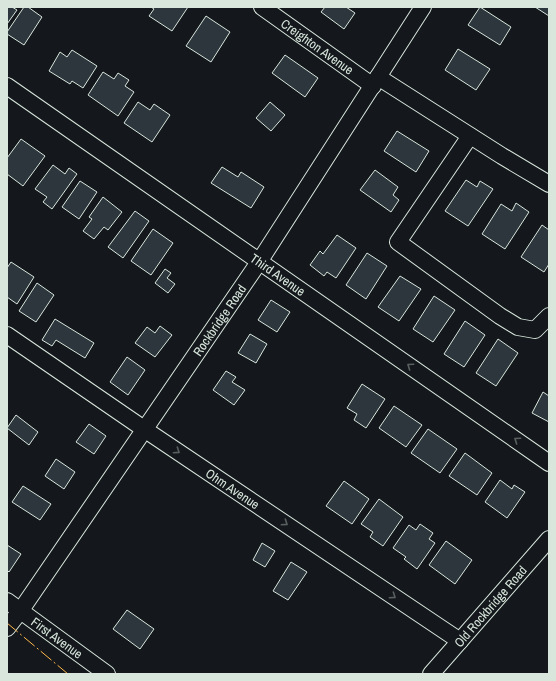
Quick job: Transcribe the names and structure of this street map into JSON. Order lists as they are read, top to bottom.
{
  "streets": {
    "street": [
      "Creighton Avenue",
      "Third Avenue",
      "Rockbridge Road",
      "Ohm Avenue",
      "Old Rockbridge Road",
      "First Avenue"
    ]
  },
  "crossings": [
    ["Creighton Avenue", "Rockbridge Road"],
    ["Third Avenue", "Rockbridge Road"],
    ["Rockbridge Road", "Ohm Avenue"],
    ["Rockbridge Road", "First Avenue"],
    ["Ohm Avenue", "Old Rockbridge Road"]
  ],
  "one_way": ["Third Avenue", "Ohm Avenue"]
}
